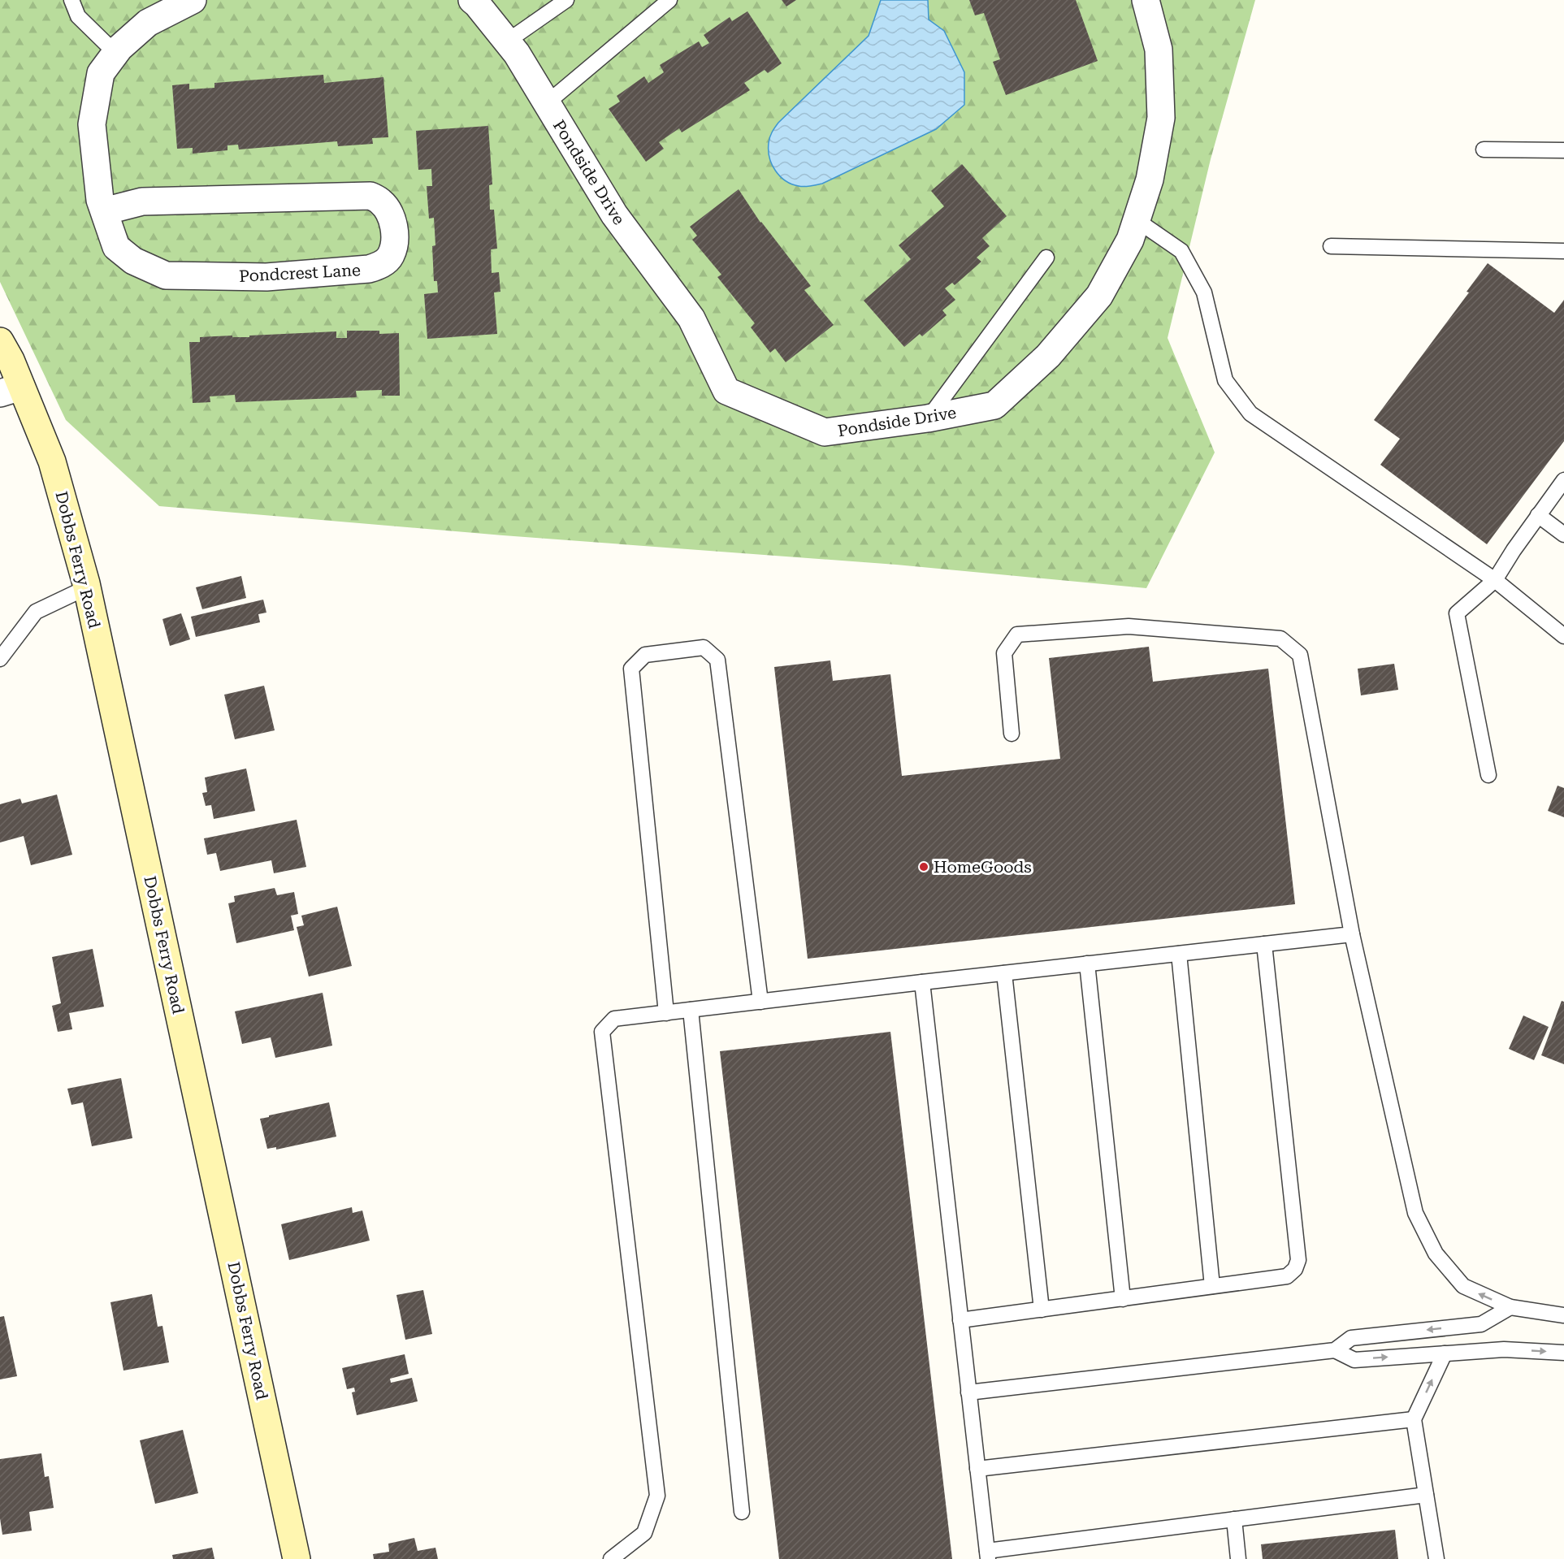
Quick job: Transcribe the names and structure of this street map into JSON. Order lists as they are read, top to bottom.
{
  "streets": {
    "main road": ["Dobbs Ferry Road"],
    "street": ["Pondside Drive", "Pondcrest Lane"]
  },
  "places": ["HomeGoods"]
}
